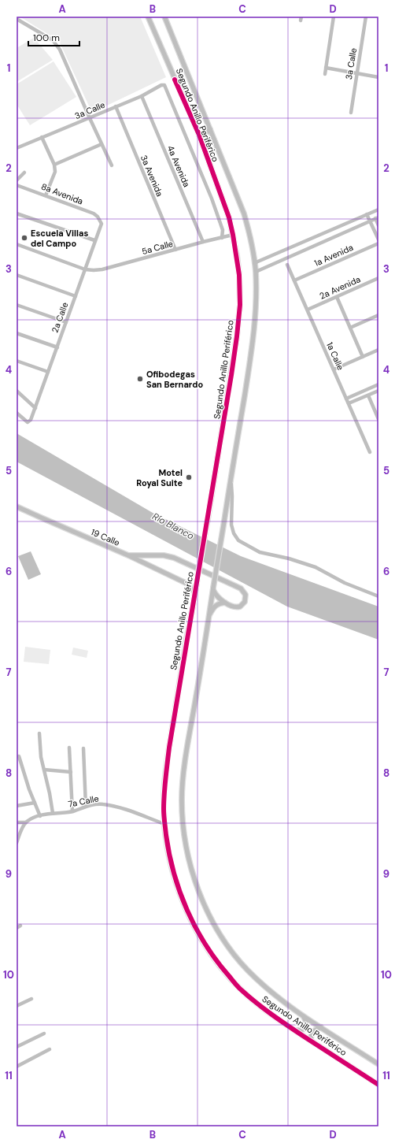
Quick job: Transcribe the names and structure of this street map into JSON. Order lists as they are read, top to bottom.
{
  "streets": {
    "main road": ["Segundo Anillo Periférico", "19 Calle"],
    "street": [
      "3a Calle",
      "4a Avenida",
      "3a Avenida",
      "8a Avenida",
      "5a Calle",
      "1a Avenida",
      "2a Avenida",
      "2a Calle",
      "1a Calle",
      "7a Calle"
    ]
  },
  "crossings": [
    ["3a Calle", "4a Avenida"],
    ["3a Calle", "3a Avenida"],
    ["3a Calle", "5a Calle"],
    ["Segundo Anillo Periférico", "5a Calle"],
    ["Segundo Anillo Periférico", "19 Calle"],
    ["Segundo Anillo Periférico", "7a Calle"],
    ["4a Avenida", "5a Calle"],
    ["3a Avenida", "5a Calle"],
    ["8a Avenida", "2a Calle"],
    ["5a Calle", "2a Calle"],
    ["1a Avenida", "1a Calle"],
    ["2a Avenida", "1a Calle"]
  ],
  "water": ["Río Blanco"],
  "places": ["Escuela Villas del Campo", "Ofibodegas San Bernardo", "Motel Royal Suite"],
  "scale_bar": "100 m",
  "grid": {
    "columns": [
      "A",
      "B",
      "C",
      "D"
    ],
    "rows": [
      "1",
      "2",
      "3",
      "4",
      "5",
      "6",
      "7",
      "8",
      "9",
      "10",
      "11"
    ]
  }
}
